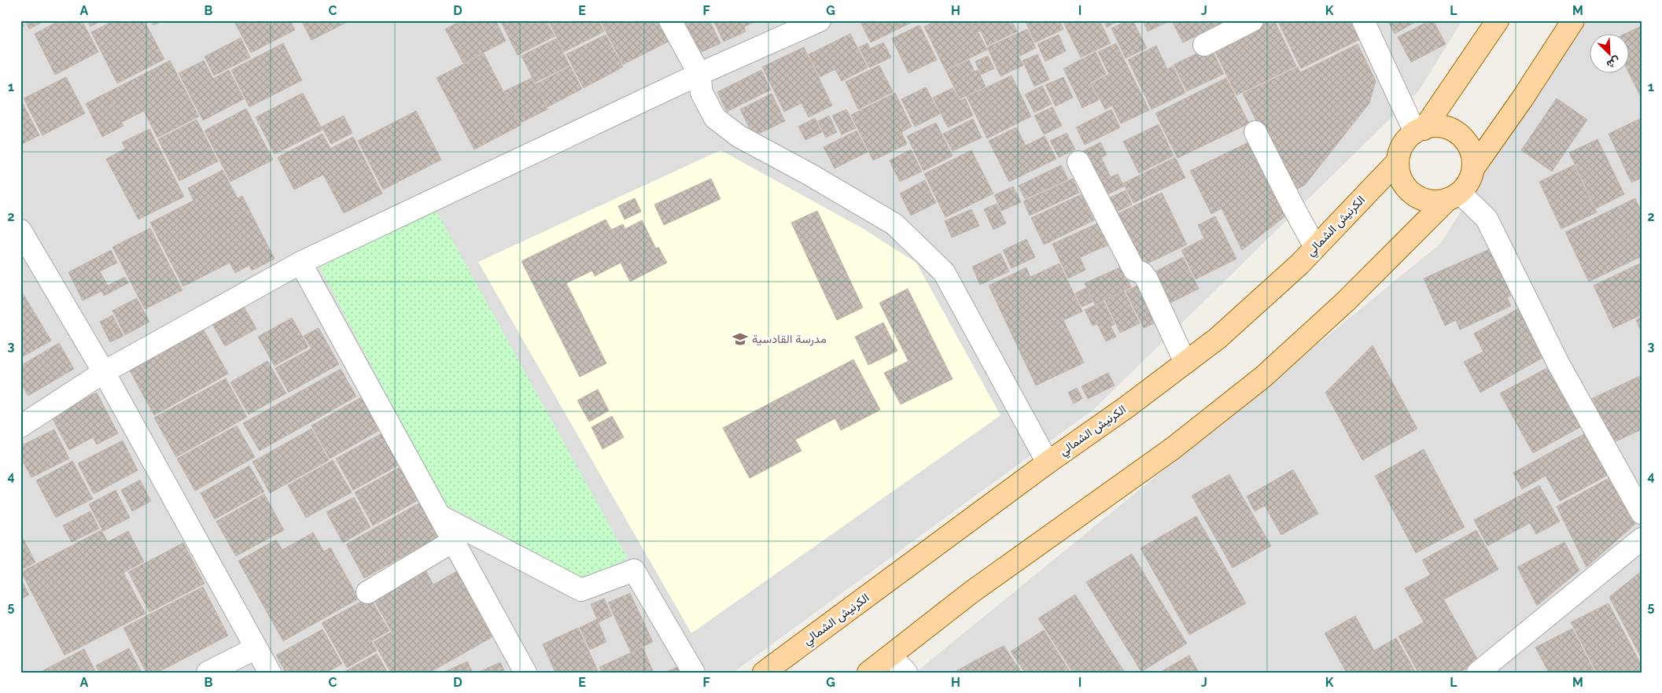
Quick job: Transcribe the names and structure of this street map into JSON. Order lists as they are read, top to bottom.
{
  "streets": {
    "main road": ["الكرنيش الشمالي"]
  },
  "places": {
    "school or university": ["مدرسة القادسية"]
  },
  "north": "bottom right",
  "grid": {
    "columns": [
      "A",
      "B",
      "C",
      "D",
      "E",
      "F",
      "G",
      "H",
      "I",
      "J",
      "K",
      "L",
      "M"
    ],
    "rows": [
      "1",
      "2",
      "3",
      "4",
      "5"
    ]
  }
}
